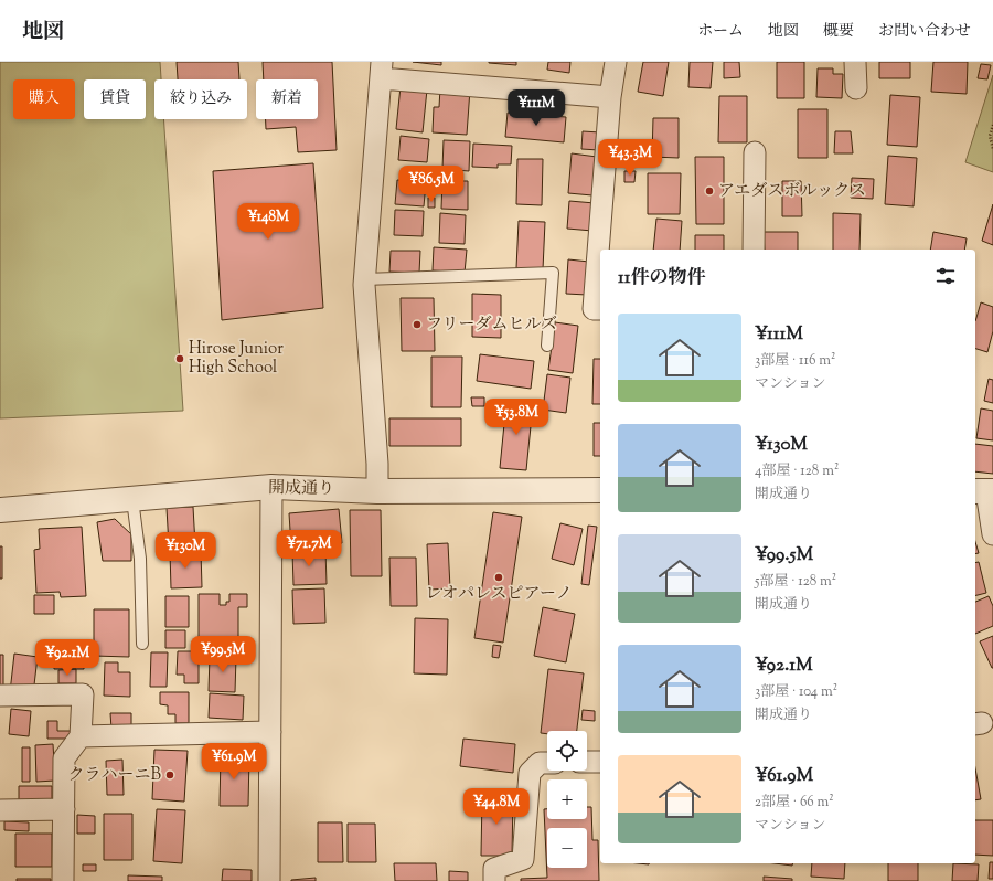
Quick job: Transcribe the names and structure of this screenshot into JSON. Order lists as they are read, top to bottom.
{
  "streets": {
    "street": ["開成通り"]
  },
  "places": [
    "アエダスボルックス",
    "フリーダムヒルズ",
    "Hirose Junior High School",
    "レオパレスピアーノ",
    "クラハーニB"
  ],
  "page": {
    "header": "地図",
    "nav": [
      "ホーム",
      "地図",
      "概要",
      "お問い合わせ"
    ],
    "chip": [
      "購入",
      "賃貸",
      "絞り込み",
      "新着"
    ],
    "price": [
      "¥111M",
      "¥43.3M",
      "¥86.5M",
      "¥148M",
      "¥53.8M",
      "¥71.7M",
      "¥130M",
      "¥99.5M",
      "¥92.1M",
      "¥61.9M",
      "¥44.8M"
    ],
    "heading": "11件の物件",
    "list": [
      {
        "name": "¥111M",
        "note": "3部屋 · 116 m² · マンション"
      },
      {
        "name": "¥130M",
        "note": "4部屋 · 128 m² · 開成通り"
      },
      {
        "name": "¥99.5M",
        "note": "5部屋 · 128 m² · 開成通り"
      },
      {
        "name": "¥92.1M",
        "note": "3部屋 · 104 m² · 開成通り"
      },
      {
        "name": "¥61.9M",
        "note": "2部屋 · 66 m² · マンション"
      }
    ],
    "map_buttons": ["+", "−"]
  }
}
